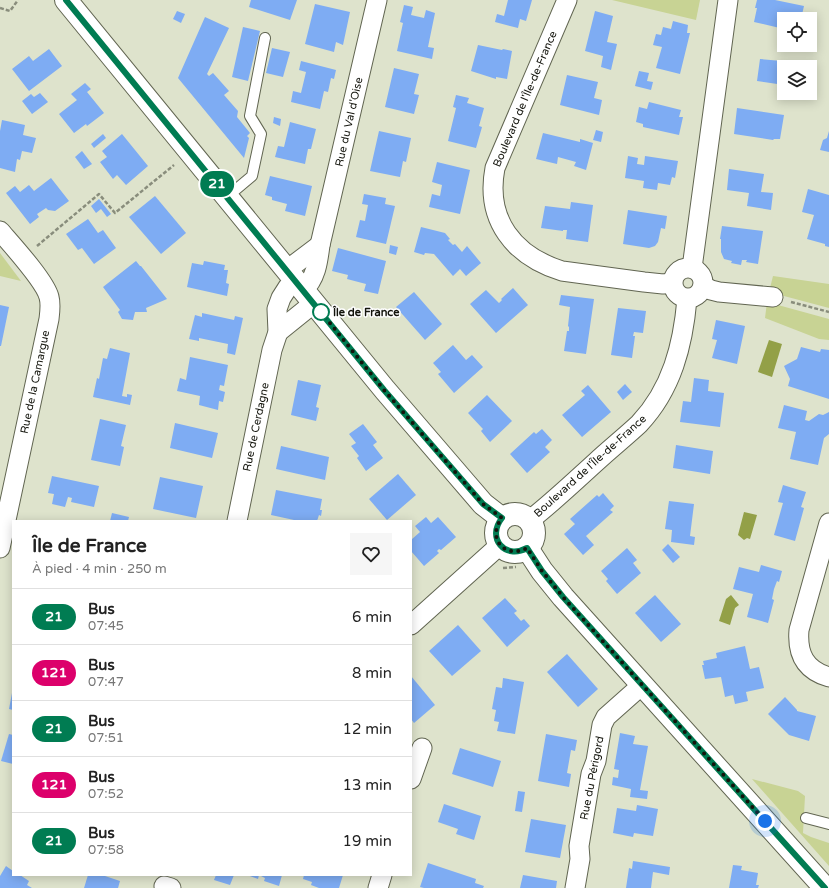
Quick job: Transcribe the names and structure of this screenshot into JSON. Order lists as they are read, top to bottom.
{
  "streets": {
    "street": [
      "Boulevard de l'Île-de-France",
      "Rue du Val d'Oise",
      "Rue de la Camargue",
      "Rue de Cerdagne",
      "Rue du Périgord"
    ]
  },
  "crossings": [
    ["Rue du Val d'Oise", "Rue de Cerdagne"]
  ],
  "places": ["Île de France"],
  "lines": ["bus line 21"],
  "page": {
    "on_map": "21",
    "heading": ["Île de France", "À pied · 4 min · 250 m"],
    "list": [
      {
        "mark": "21",
        "name": "Bus",
        "note": "07:45",
        "value": "6 min"
      },
      {
        "mark": "121",
        "name": "Bus",
        "note": "07:47",
        "value": "8 min"
      },
      {
        "mark": "21",
        "name": "Bus",
        "note": "07:51",
        "value": "12 min"
      },
      {
        "mark": "121",
        "name": "Bus",
        "note": "07:52",
        "value": "13 min"
      },
      {
        "mark": "21",
        "name": "Bus",
        "note": "07:58",
        "value": "19 min"
      }
    ]
  }
}
